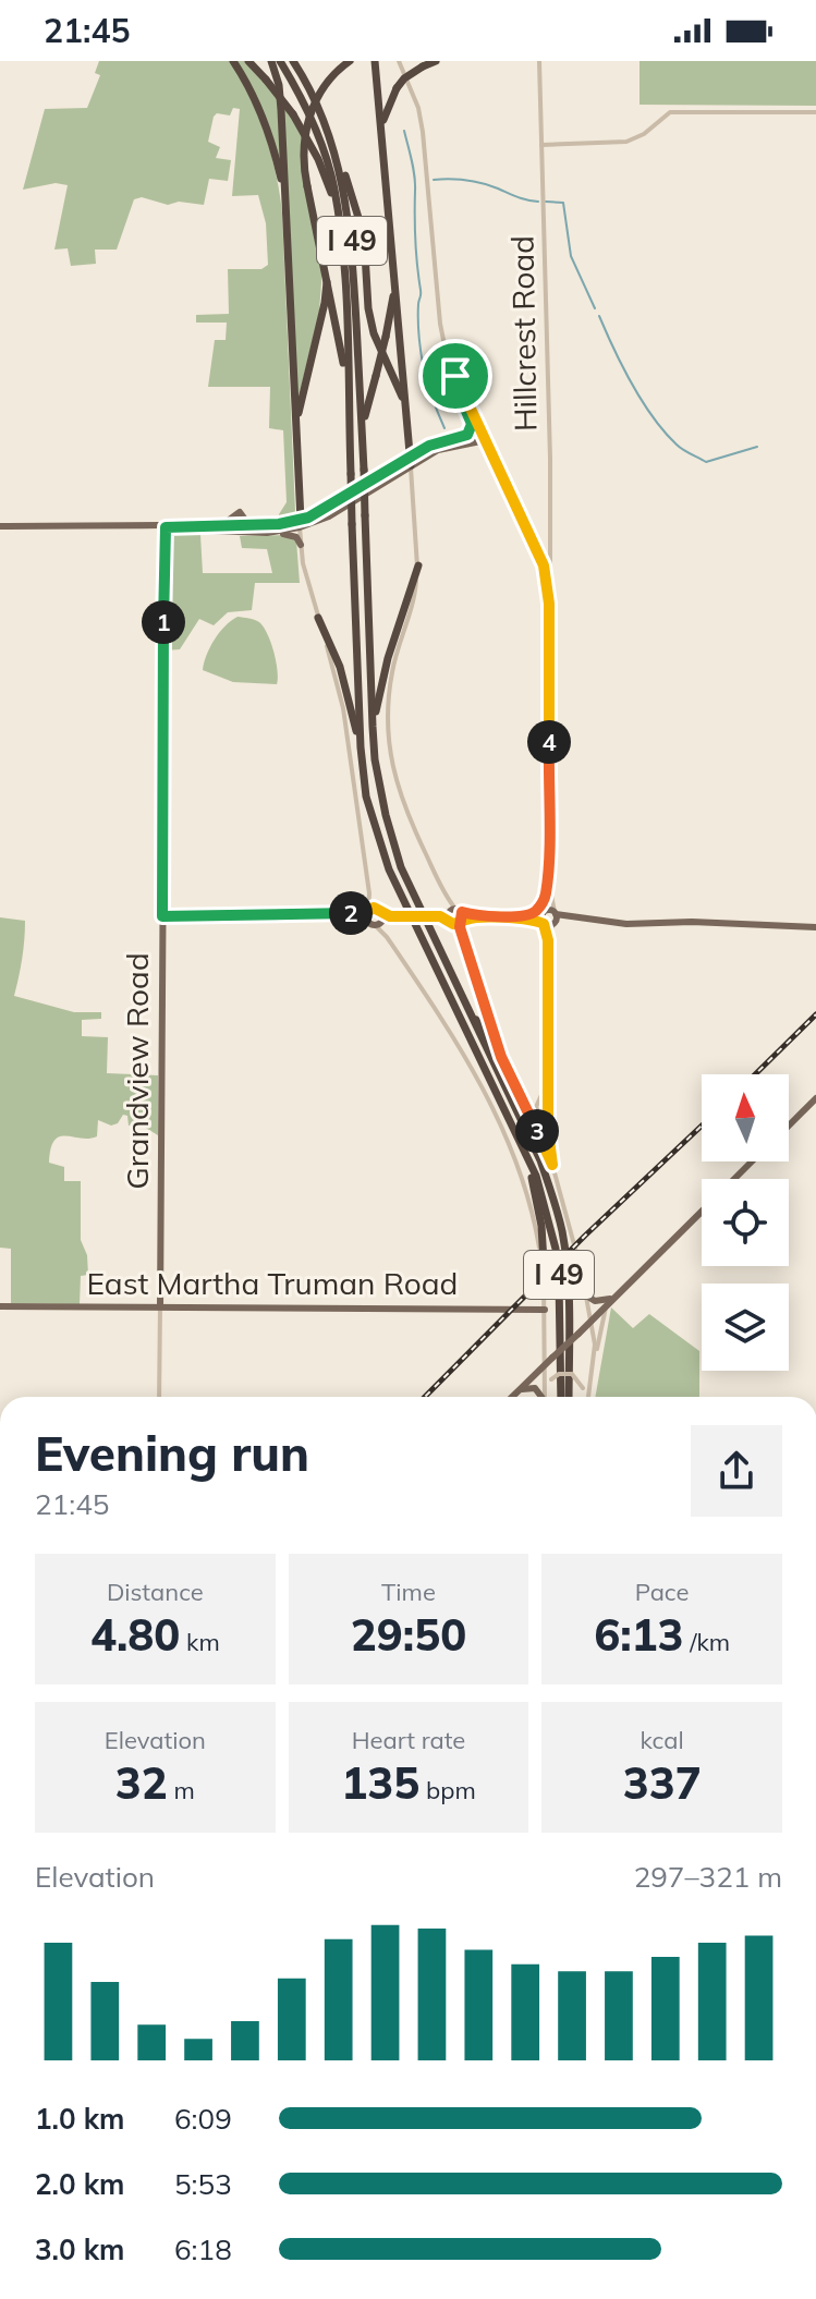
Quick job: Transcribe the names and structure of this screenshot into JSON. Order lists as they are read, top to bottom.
{
  "streets": {
    "highway": ["I 49"],
    "main road": ["Grandview Road", "East Martha Truman Road"],
    "street": ["Hillcrest Road"]
  },
  "crossings": [
    ["Grandview Road", "East Martha Truman Road"]
  ],
  "north": "top",
  "page": {
    "status": "21:45",
    "pins": [
      "1",
      "4",
      "2",
      "3"
    ],
    "heading": ["Evening run", "21:45"],
    "stats": [
      ["Distance", "4.80 km"],
      ["Time", "29:50"],
      ["Pace", "6:13 /km"],
      ["Elevation", "32 m"],
      ["Heart rate", "135 bpm"],
      ["kcal", "337"]
    ],
    "chart": ["Elevation", "297–321 m"],
    "list": [
      {
        "name": "1.0 km",
        "note": "6:09"
      },
      {
        "name": "2.0 km",
        "note": "5:53"
      },
      {
        "name": "3.0 km",
        "note": "6:18"
      }
    ]
  }
}
